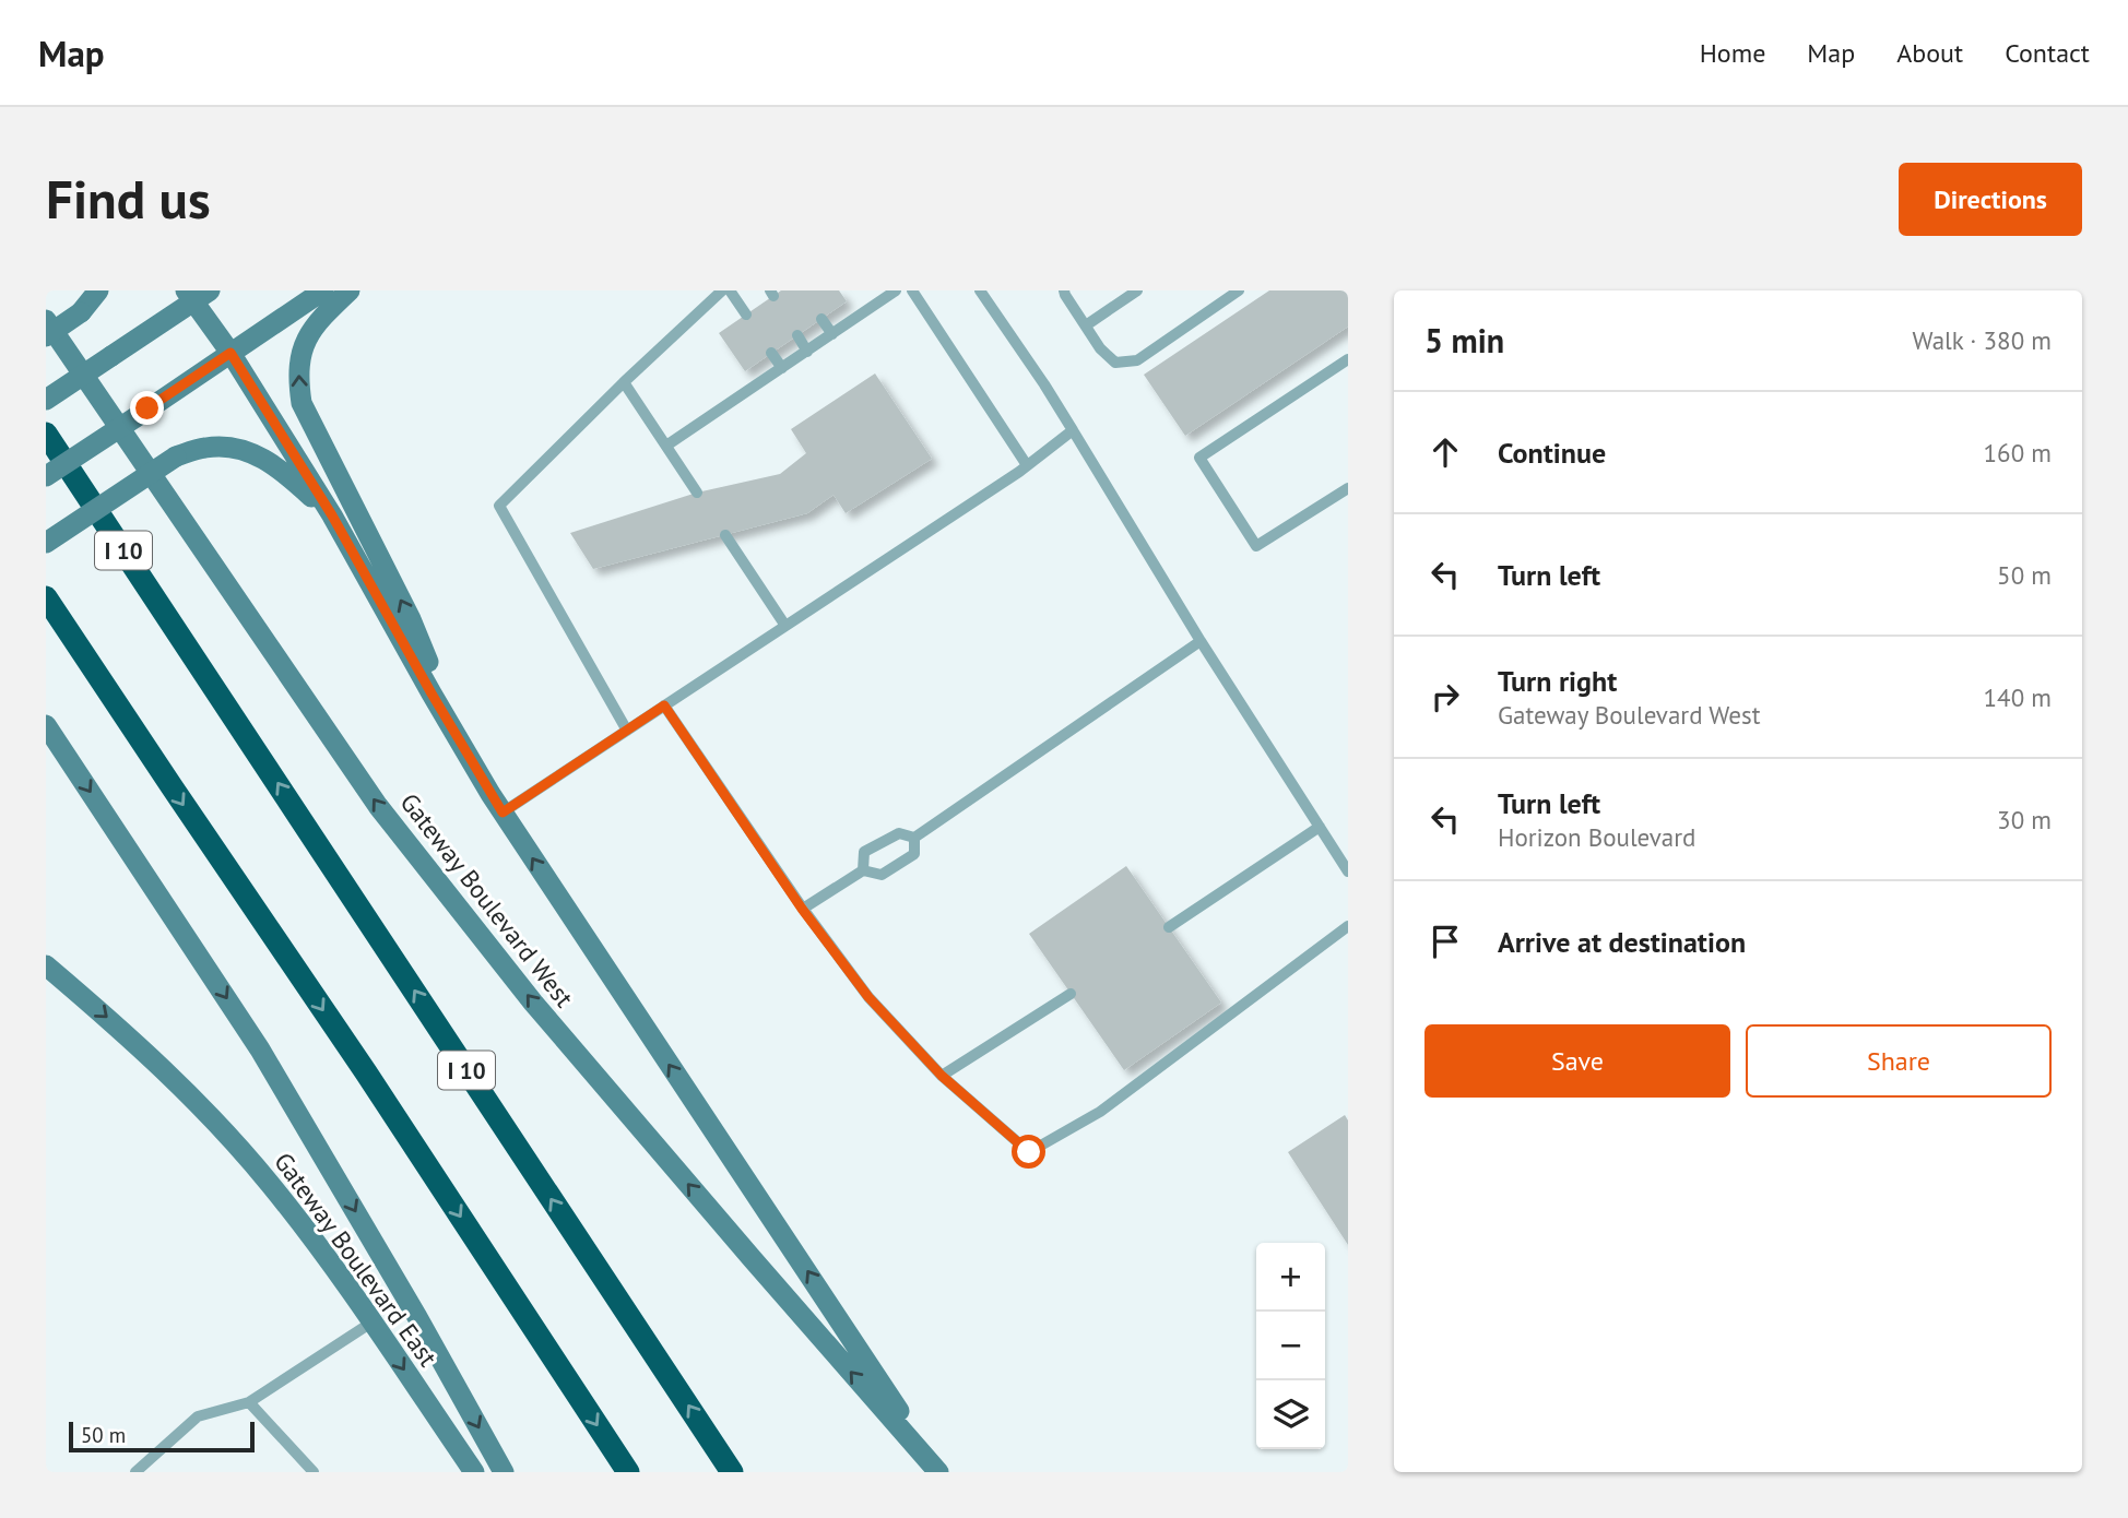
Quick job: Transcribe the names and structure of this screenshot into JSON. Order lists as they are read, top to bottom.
{
  "streets": {
    "highway": ["I 10"],
    "main road": ["Gateway Boulevard West", "Gateway Boulevard East"]
  },
  "one_way": ["Gateway Boulevard West"],
  "scale_bar": "50 m",
  "page": {
    "header": "Map",
    "nav": [
      "Home",
      "Map",
      "About",
      "Contact"
    ],
    "buttons": [
      "Directions",
      ["Save", "Share"]
    ],
    "title": "Find us",
    "heading": ["5 min", "Walk · 380 m"],
    "list": [
      ["Continue", "160 m"],
      ["Turn left", "50 m"],
      ["Turn right", "Gateway Boulevard West", "140 m"],
      ["Turn left", "Horizon Boulevard", "30 m"],
      "Arrive at destination"
    ],
    "map_buttons": ["+", "−"],
    "scale": "50 m"
  }
}
